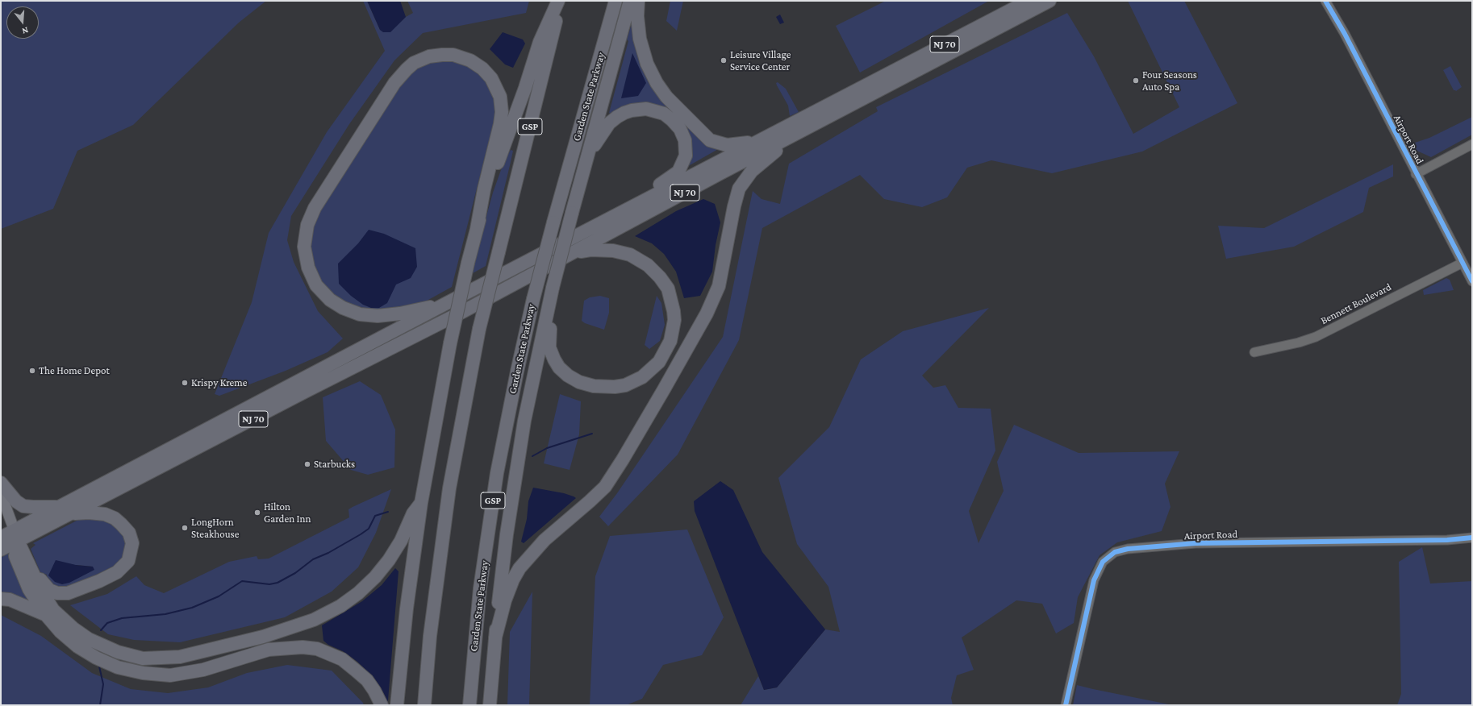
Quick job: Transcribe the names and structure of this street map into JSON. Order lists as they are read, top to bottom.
{
  "streets": {
    "highway": ["NJ 70", "Garden State Parkway", "GSP"],
    "street": ["Airport Road", "Bennett Boulevard"]
  },
  "crossings": [
    ["Airport Road", "Bennett Boulevard"]
  ],
  "places": [
    "Leisure Village Service Center",
    "Four Seasons Auto Spa",
    "The Home Depot",
    "Krispy Kreme",
    "Starbucks",
    "Hilton Garden Inn",
    "LongHorn Steakhouse"
  ],
  "north": "bottom"
}
